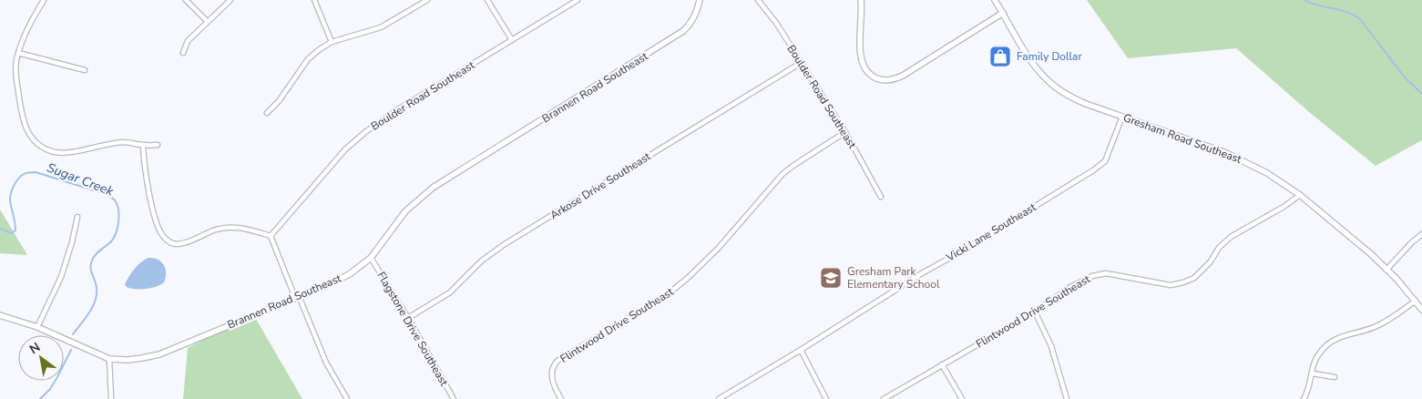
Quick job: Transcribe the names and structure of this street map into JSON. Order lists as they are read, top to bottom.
{
  "streets": {
    "street": [
      "Brannen Road Southeast",
      "Boulder Road Southeast",
      "Gresham Road Southeast",
      "Arkose Drive Southeast",
      "Vicki Lane Southeast",
      "Flintwood Drive Southeast",
      "Flagstone Drive Southeast"
    ]
  },
  "crossings": [
    ["Brannen Road Southeast", "Flagstone Drive Southeast"],
    ["Boulder Road Southeast", "Arkose Drive Southeast"],
    ["Boulder Road Southeast", "Flintwood Drive Southeast"],
    ["Gresham Road Southeast", "Vicki Lane Southeast"],
    ["Gresham Road Southeast", "Flintwood Drive Southeast"],
    ["Arkose Drive Southeast", "Flagstone Drive Southeast"]
  ],
  "water": ["Sugar Creek"],
  "places": {
    "shop": ["Family Dollar"],
    "school or university": ["Gresham Park Elementary School"]
  },
  "north": "top left"
}
